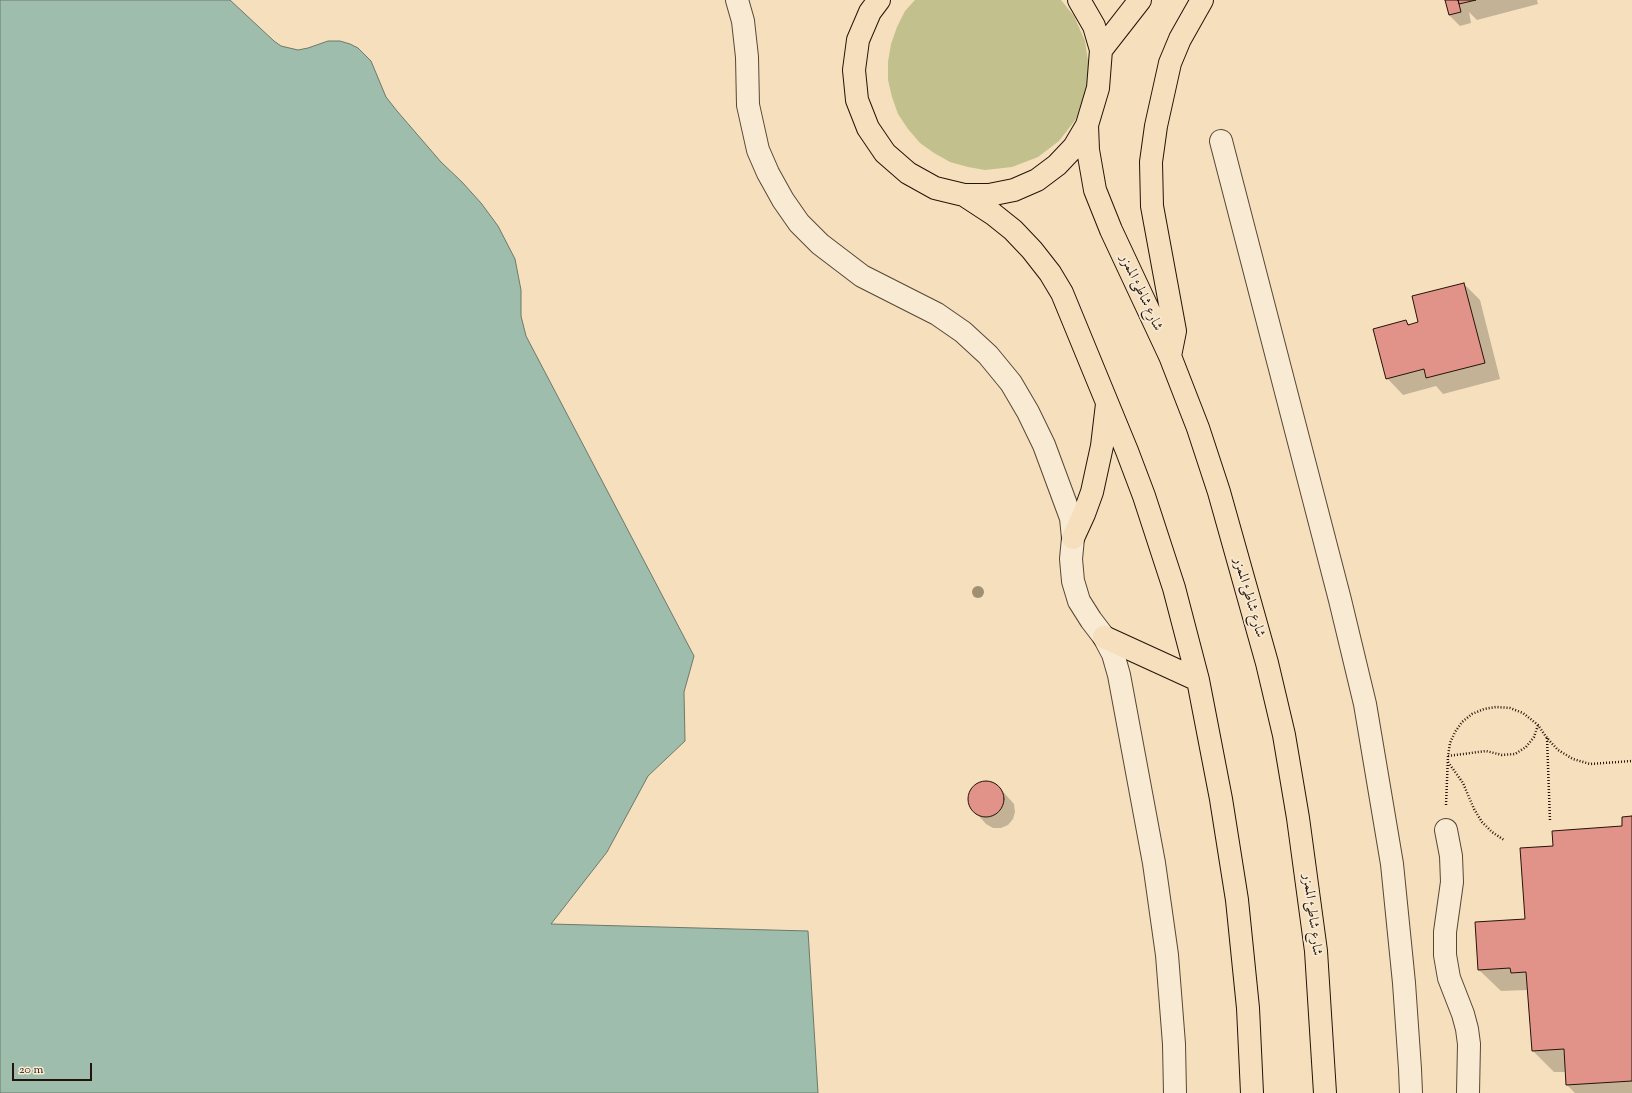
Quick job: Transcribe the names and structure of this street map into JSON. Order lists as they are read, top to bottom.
{
  "streets": {
    "main road": ["شارع شاطئ الممزر"]
  },
  "scale_bar": "20 m"
}
